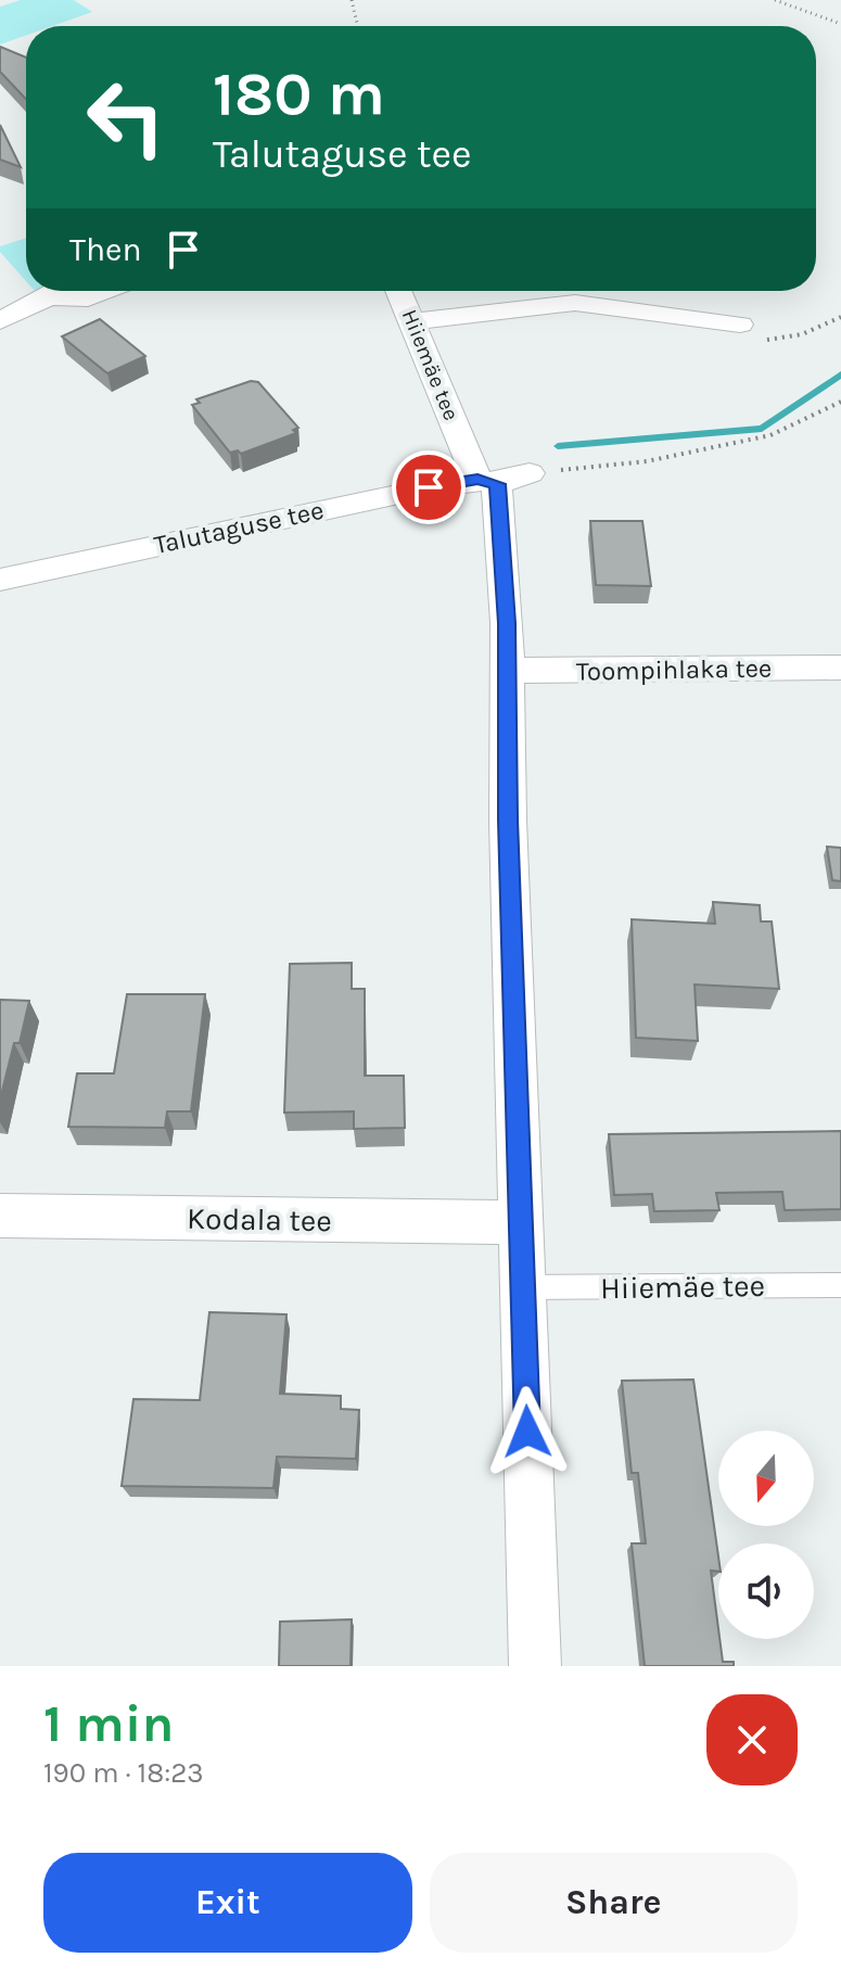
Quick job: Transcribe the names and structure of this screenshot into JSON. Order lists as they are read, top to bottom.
{
  "streets": {
    "street": [
      "Hiiemäe tee",
      "Talutaguse tee",
      "Toompihlaka tee",
      "Kodala tee"
    ]
  },
  "crossings": [
    ["Hiiemäe tee", "Talutaguse tee"],
    ["Hiiemäe tee", "Toompihlaka tee"],
    ["Hiiemäe tee", "Kodala tee"]
  ],
  "north": "bottom",
  "page": {
    "turn": ["180 m", "Talutaguse tee"],
    "then": "Then",
    "heading": ["1 min", "190 m · 18:23"],
    "buttons": ["Exit", "Share"]
  }
}
